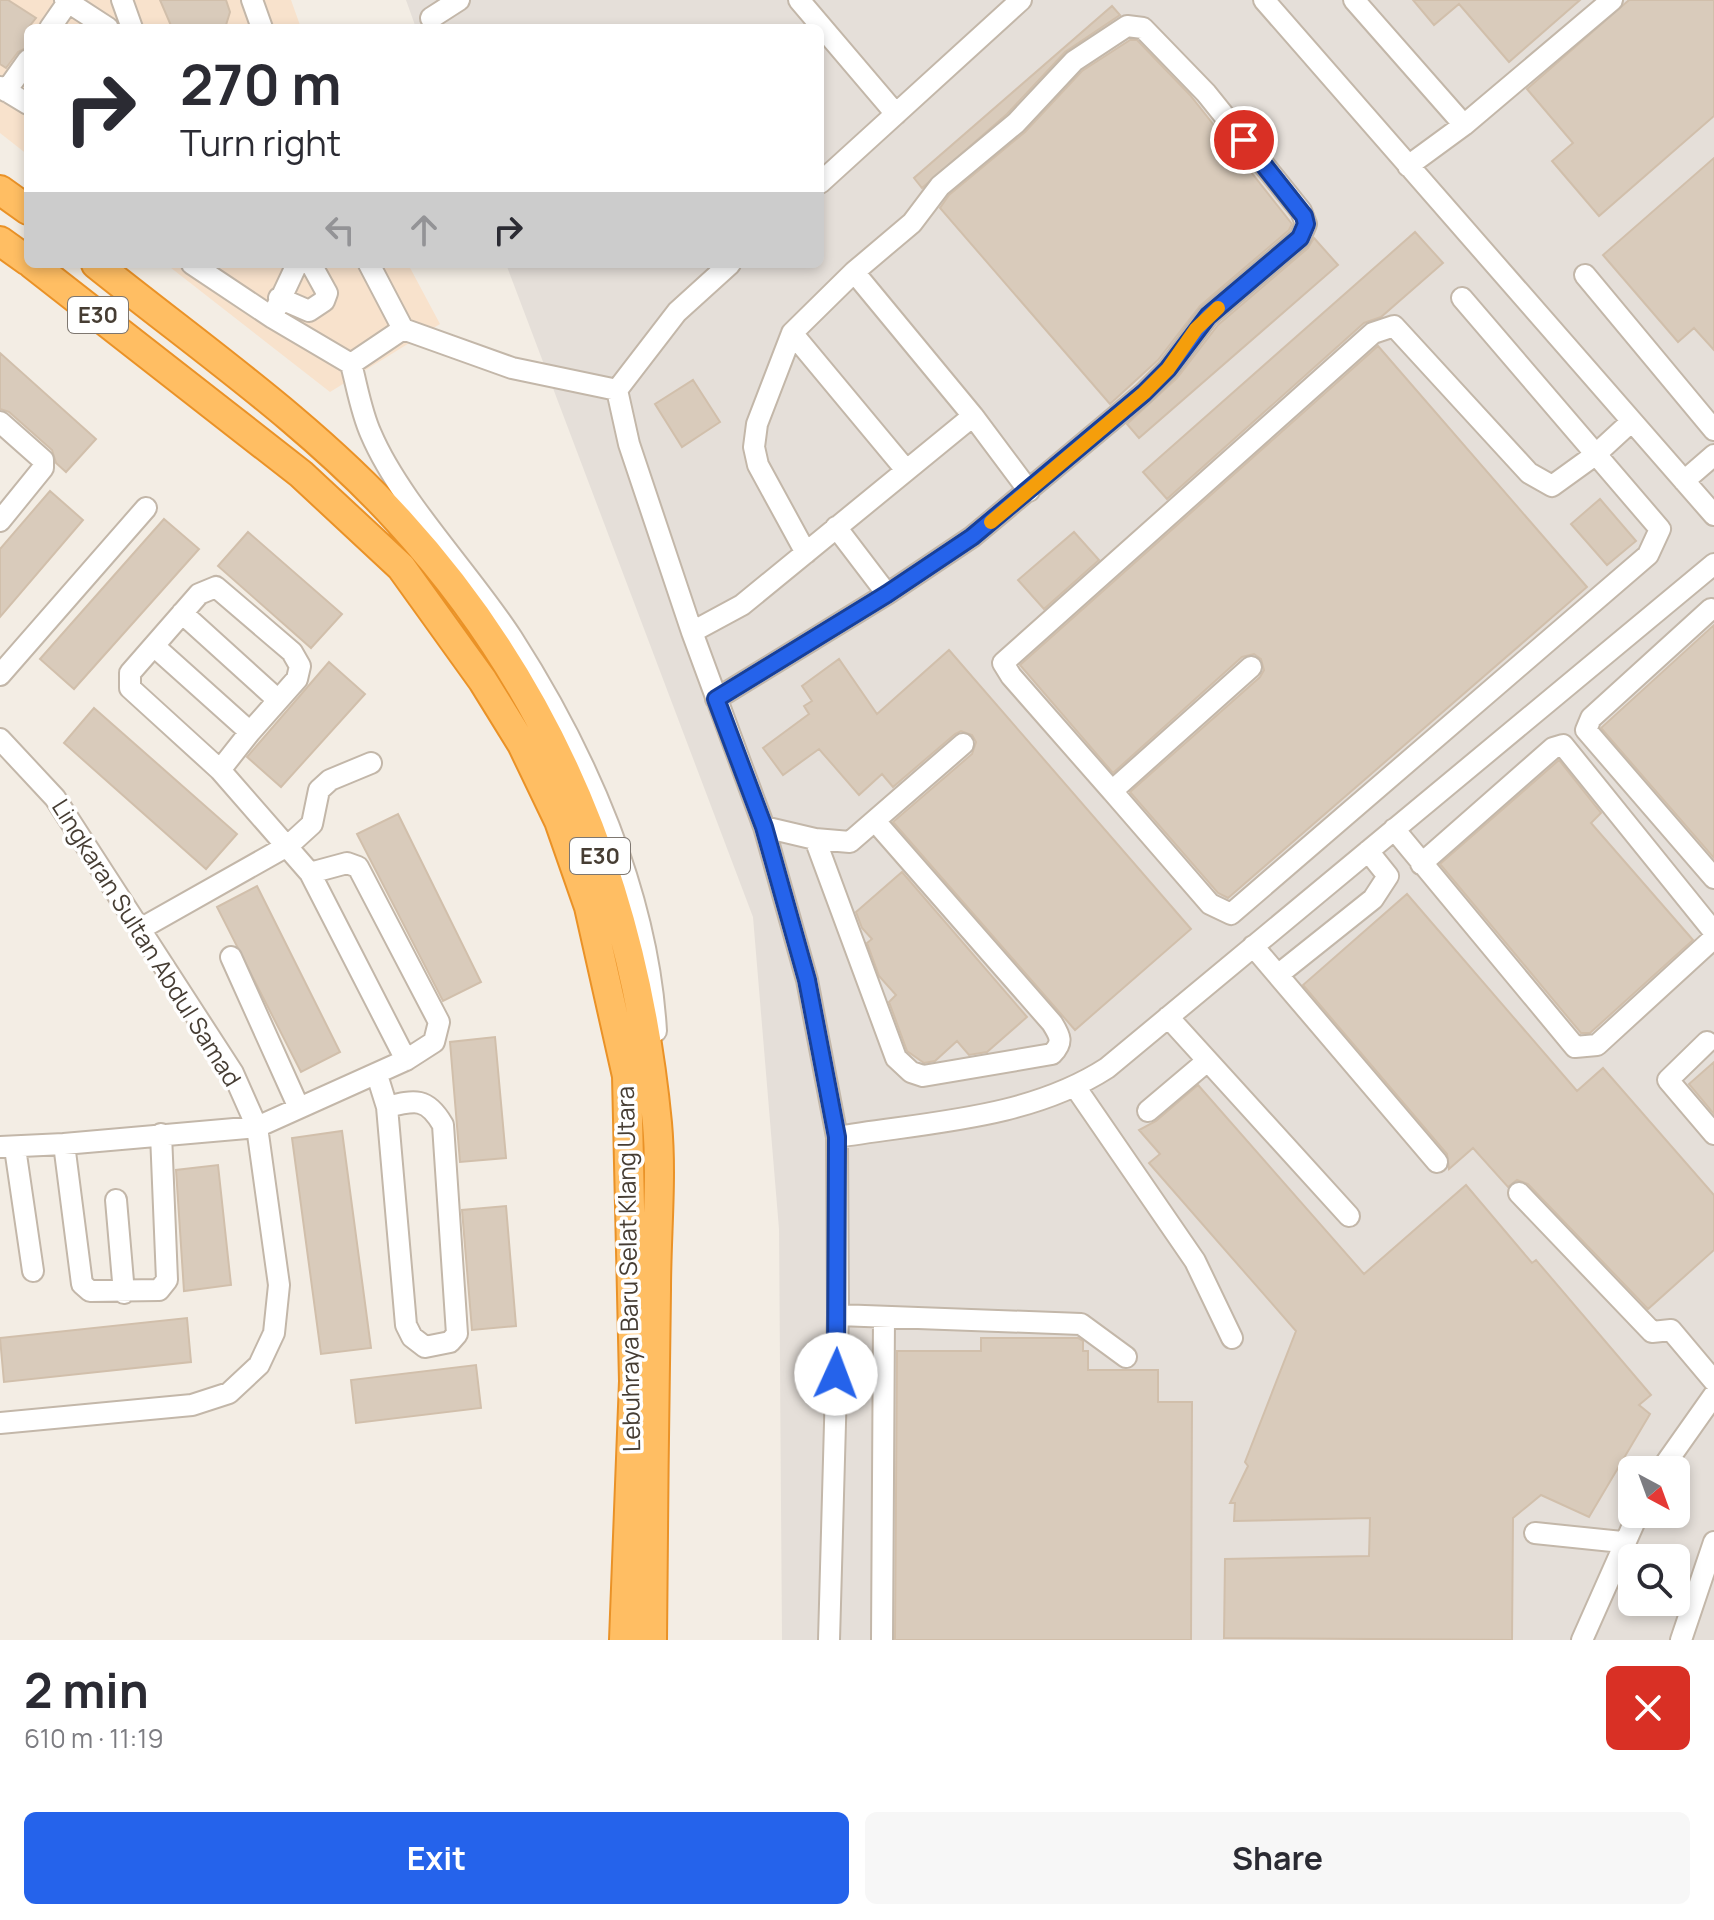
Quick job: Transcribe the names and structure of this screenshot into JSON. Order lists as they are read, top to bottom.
{
  "streets": {
    "highway": ["E30", "Lebuhraya Baru Selat Klang Utara"],
    "street": ["Lingkaran Sultan Abdul Samad"]
  },
  "north": "bottom right",
  "page": {
    "turn": ["270 m", "Turn right"],
    "heading": ["2 min", "610 m · 11:19"],
    "buttons": ["Exit", "Share"]
  }
}
